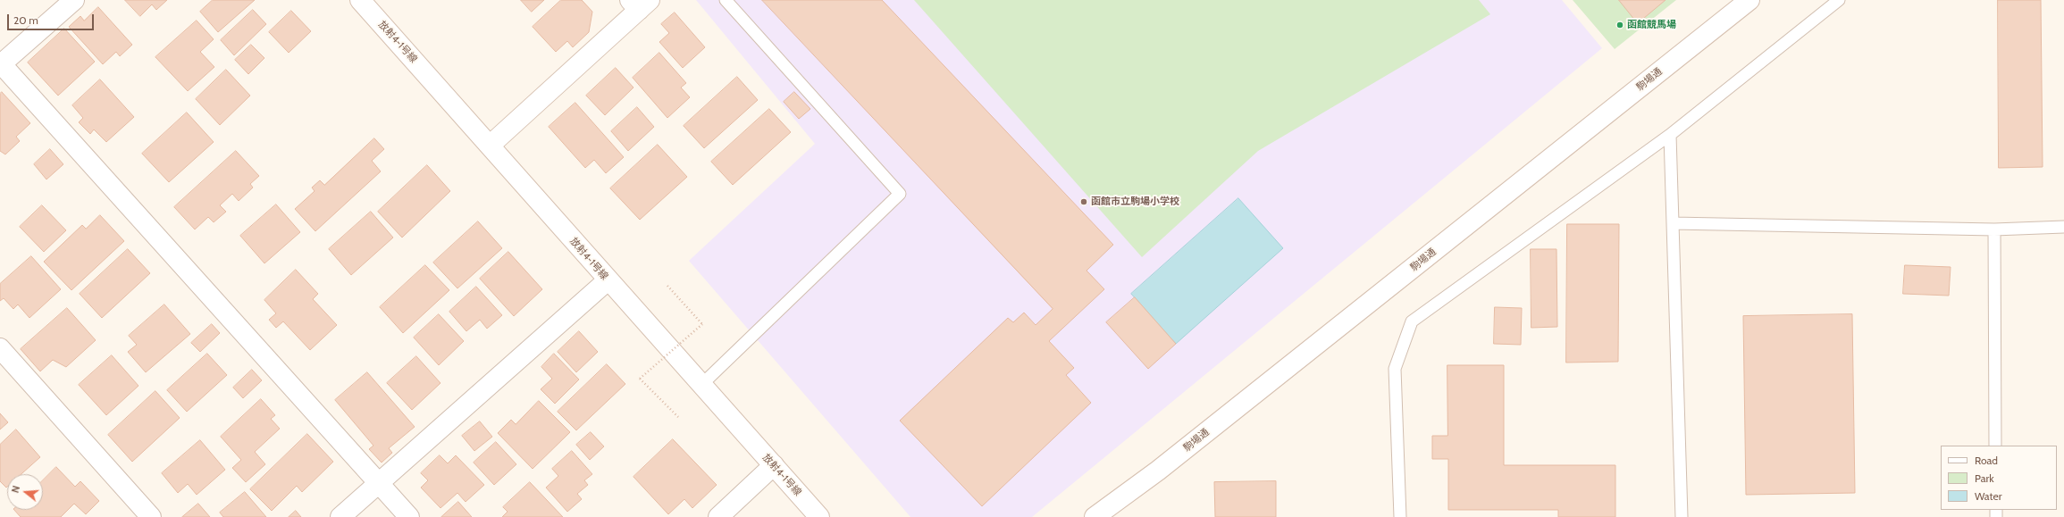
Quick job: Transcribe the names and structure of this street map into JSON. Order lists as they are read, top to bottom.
{
  "streets": {
    "street": ["放射4-1号線", "駒場通"]
  },
  "places": ["函館競馬場", "函館市立駒場小学校"],
  "legend": ["Road", "Park", "Water"],
  "scale_bar": "20 m",
  "north": "left"
}
